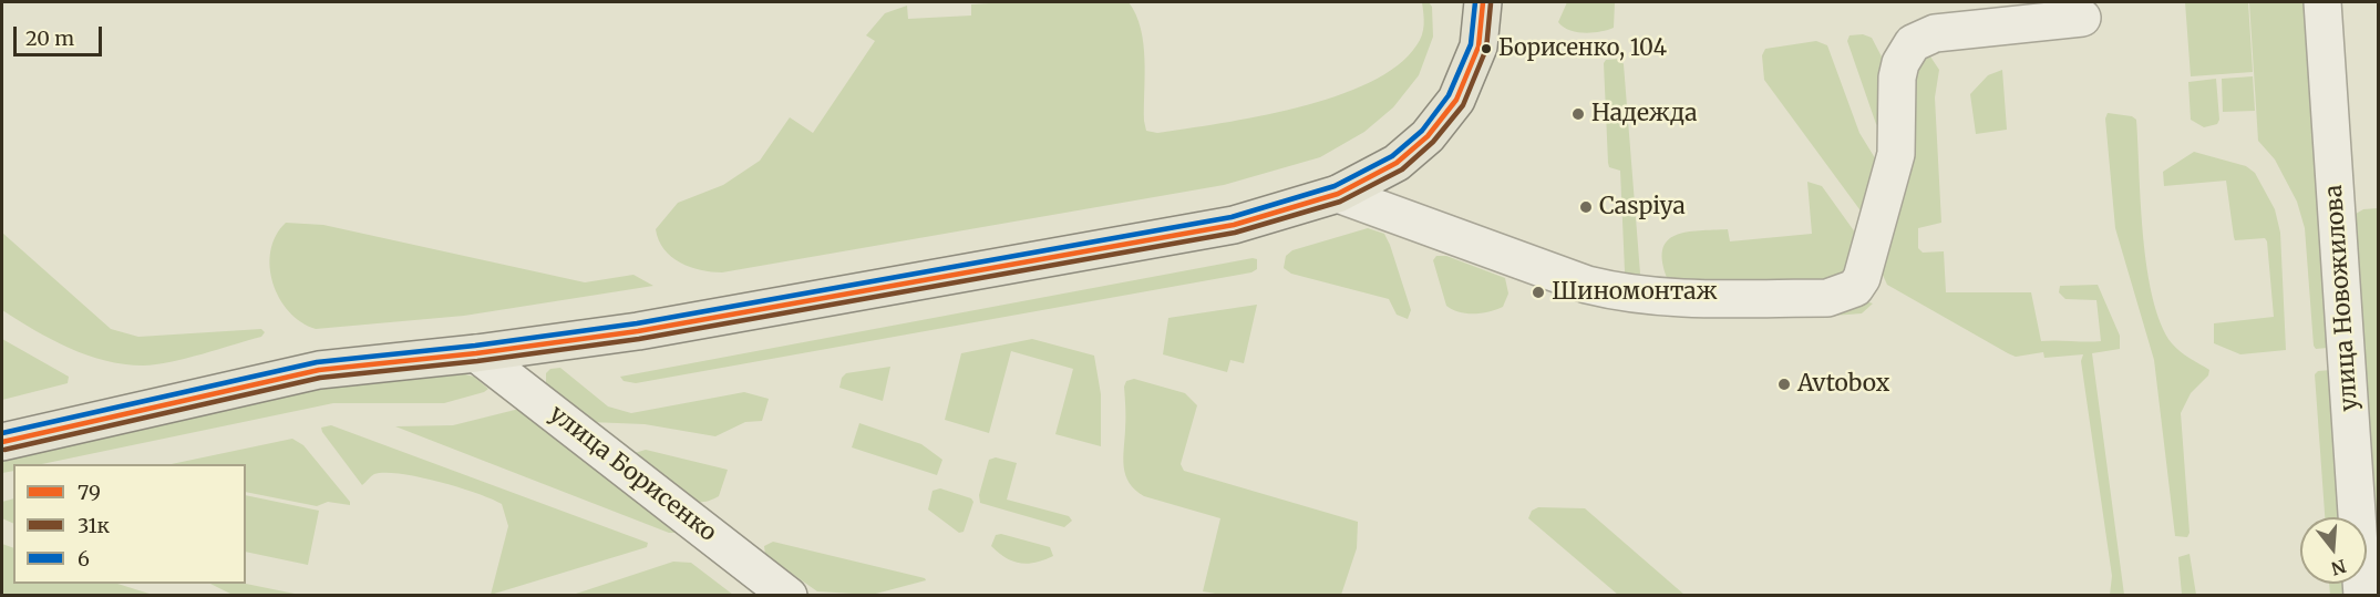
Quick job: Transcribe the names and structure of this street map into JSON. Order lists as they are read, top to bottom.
{
  "streets": {
    "street": ["улица Новожилова", "улица Борисенко"]
  },
  "places": [
    "Борисенко, 104",
    "Надежда",
    "Caspiya",
    "Шиномонтаж",
    "Avtobox"
  ],
  "lines": ["transit line 79", "transit line 6", "transit line 31к"],
  "legend": ["79", "31к", "6"],
  "scale_bar": "20 m",
  "north": "bottom"
}
